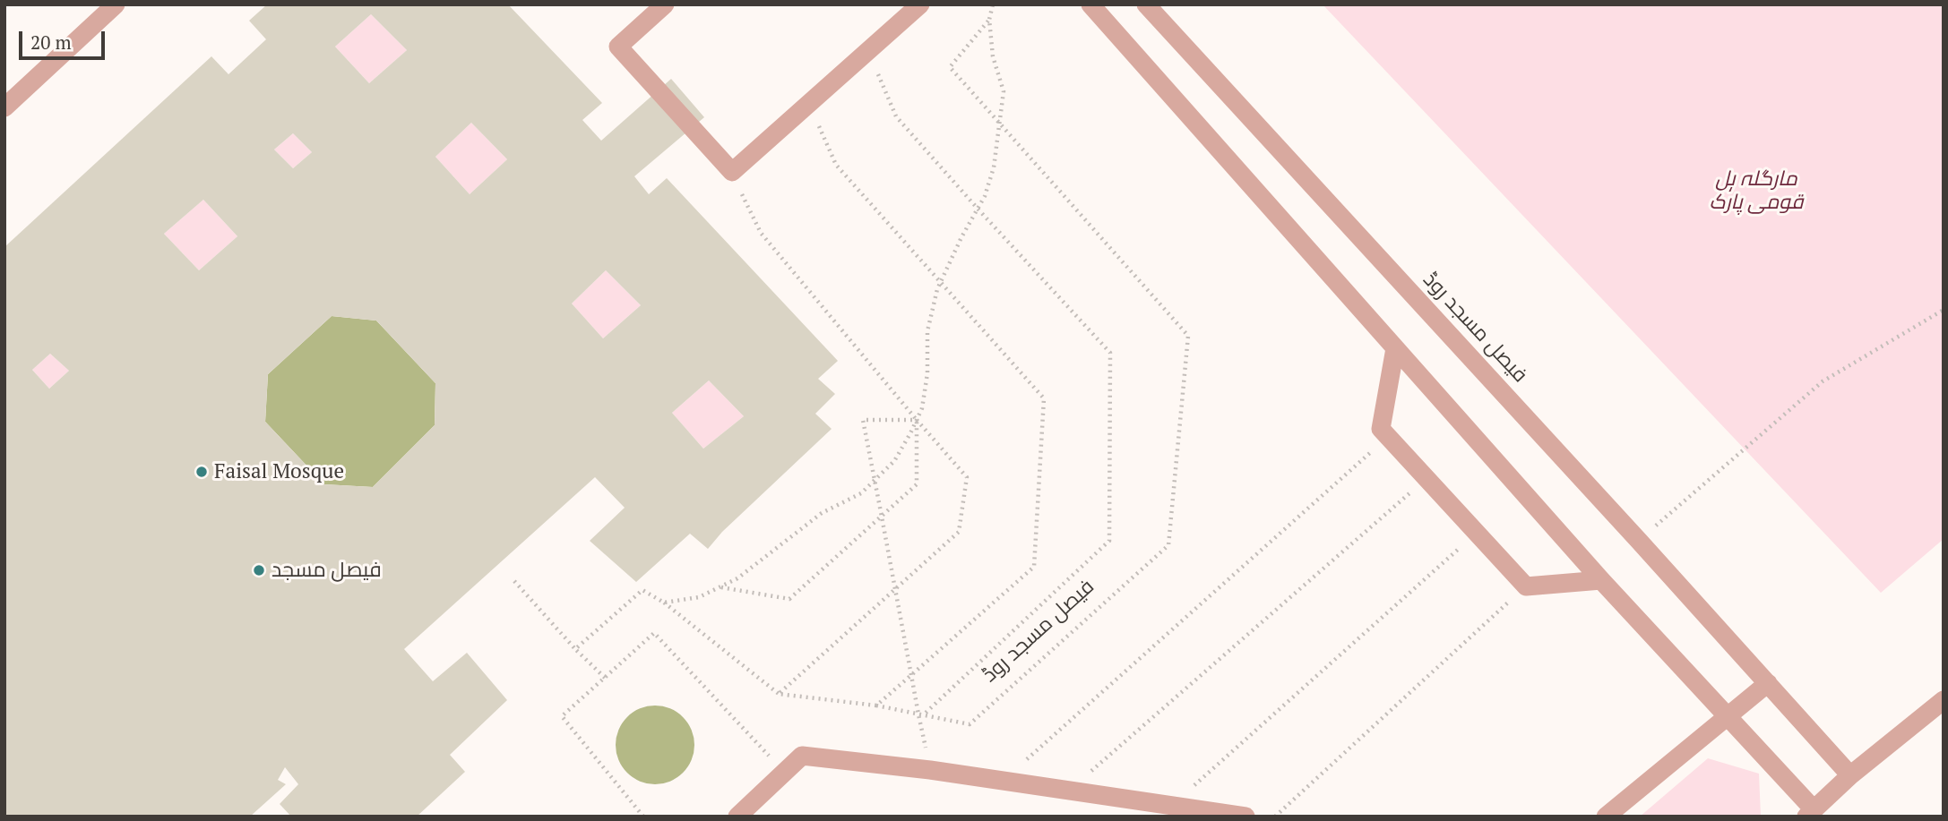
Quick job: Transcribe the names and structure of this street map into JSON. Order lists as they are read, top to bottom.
{
  "streets": {
    "street": ["فیصل مسجد روڈ"]
  },
  "parks": ["مارگلہ ہل قومی پارک"],
  "places": ["Faisal Mosque", "فیصل مسجد"],
  "scale_bar": "20 m"
}
